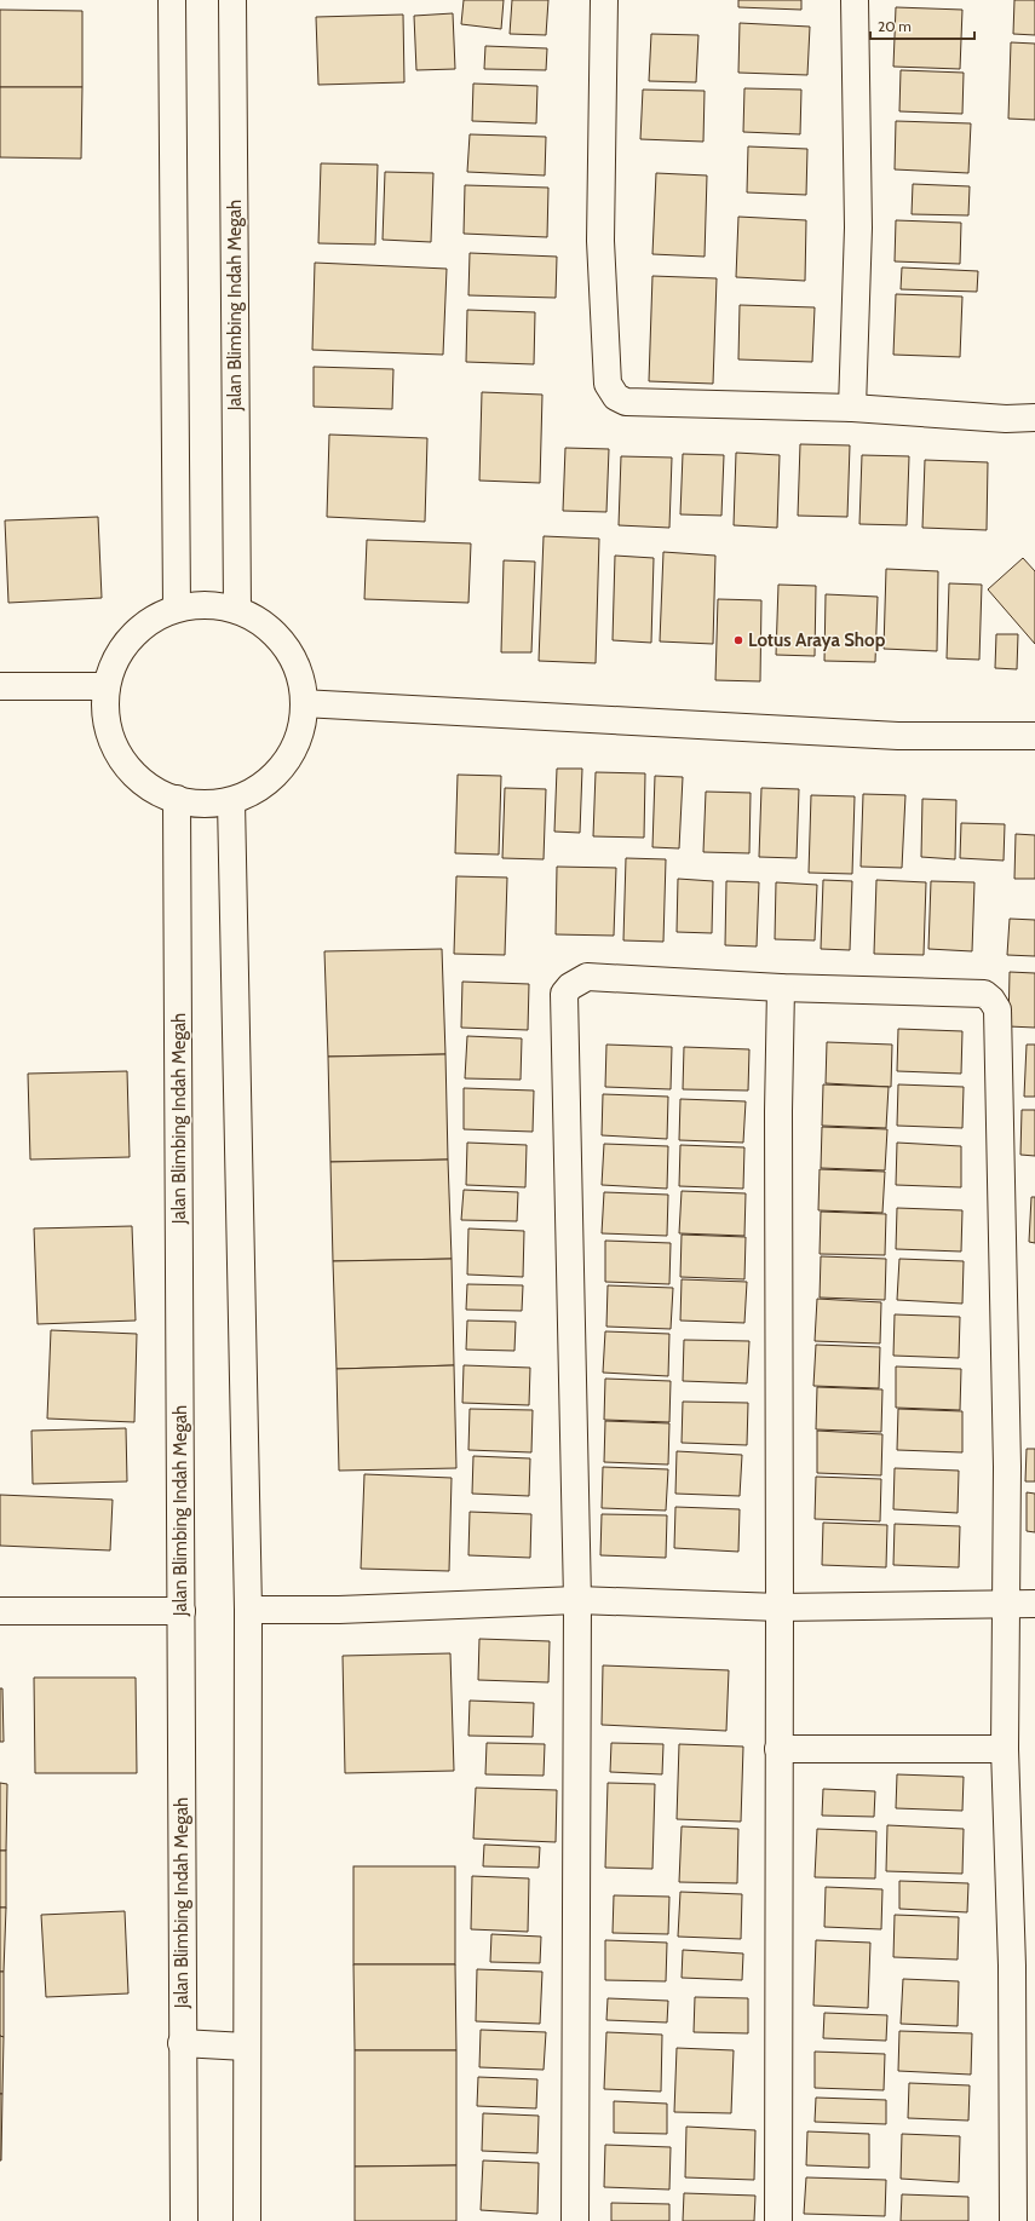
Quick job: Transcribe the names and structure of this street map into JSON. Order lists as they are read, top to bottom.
{
  "streets": {
    "street": ["Jalan Blimbing Indah Megah"]
  },
  "places": ["Lotus Araya Shop"],
  "scale_bar": "20 m"
}
